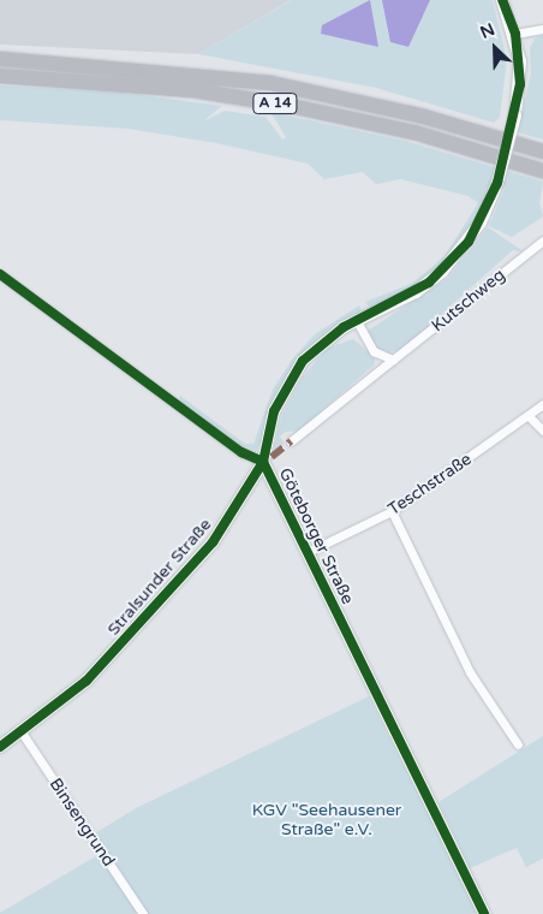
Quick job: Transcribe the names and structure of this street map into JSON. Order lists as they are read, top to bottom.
{
  "streets": {
    "highway": ["A 14"],
    "street": [
      "Kutschweg",
      "Teschstraße",
      "Göteborger Straße",
      "Stralsunder Straße",
      "Binsengrund"
    ]
  },
  "crossings": [
    ["Teschstraße", "Göteborger Straße"],
    ["Göteborger Straße", "Stralsunder Straße"],
    ["Stralsunder Straße", "Binsengrund"]
  ],
  "parks": ["KGV \"Seehausener Straße\" e.V."],
  "north": "top left"
}
